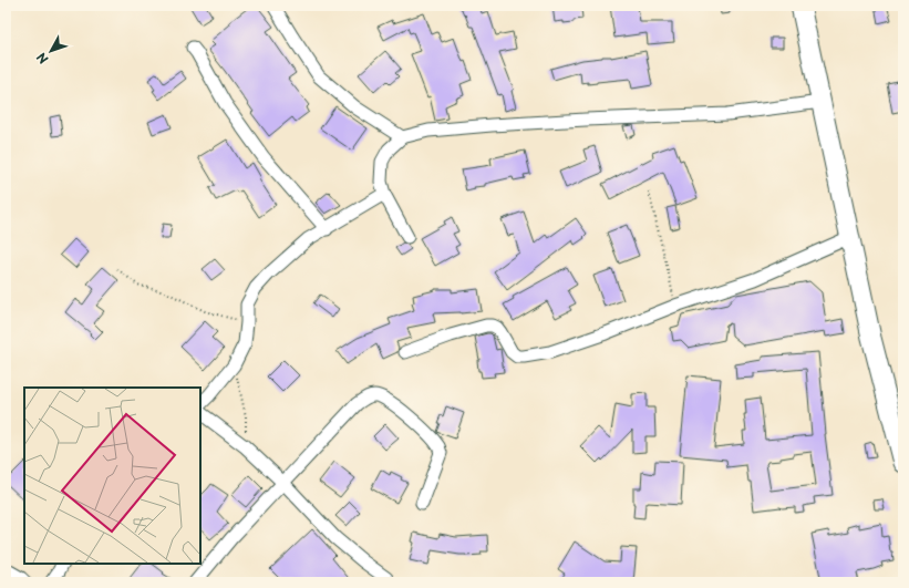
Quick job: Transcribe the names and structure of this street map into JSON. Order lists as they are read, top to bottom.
{
  "north": "bottom left"
}
